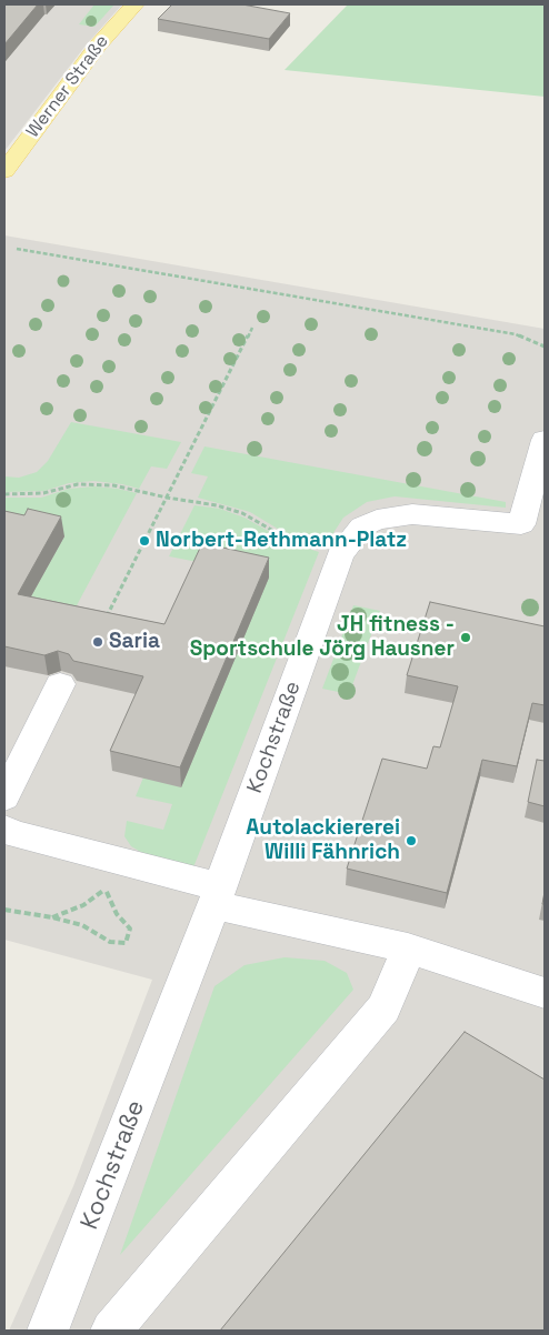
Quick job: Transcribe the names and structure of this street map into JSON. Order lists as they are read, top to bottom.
{
  "streets": {
    "main road": ["Werner Straße"],
    "street": ["Kochstraße"]
  },
  "places": [
    "Norbert-Rethmann-Platz",
    "JH fitness - Sportschule Jörg Hausner",
    "Saria",
    "Autolackiererei Willi Fähnrich"
  ]
}
